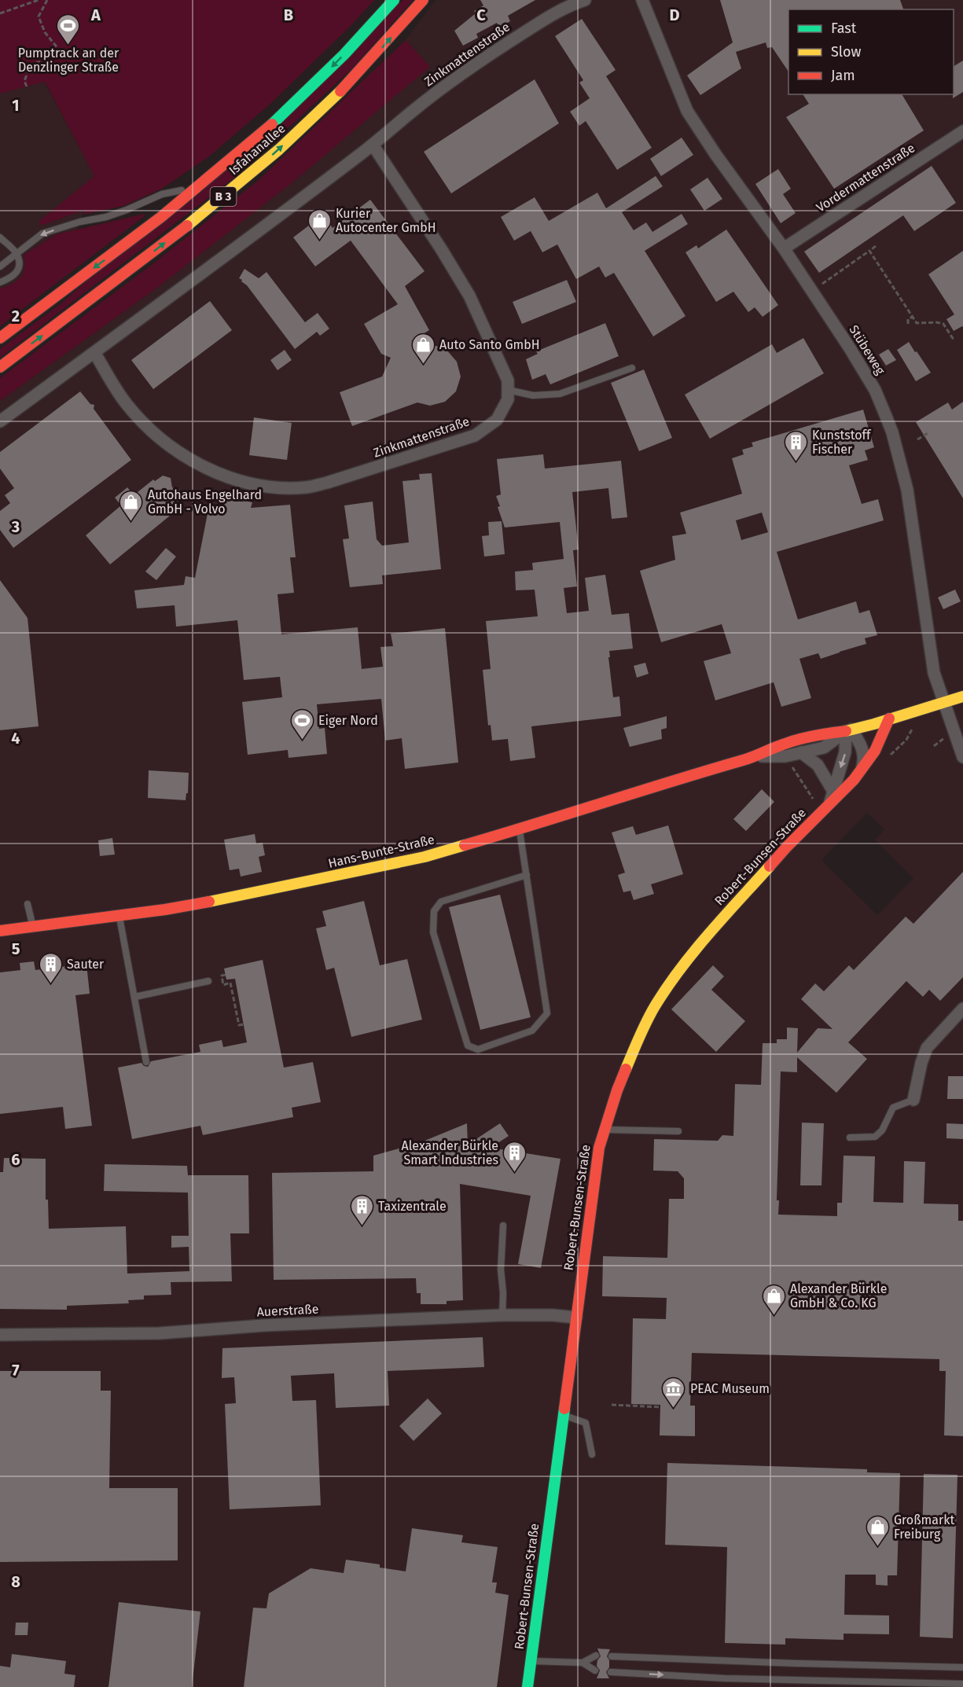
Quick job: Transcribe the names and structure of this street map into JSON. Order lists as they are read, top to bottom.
{
  "streets": {
    "main road": [
      "Isfahanallee",
      "B 3",
      "Hans-Bunte-Straße",
      "Robert-Bunsen-Straße"
    ],
    "street": [
      "Zinkmattenstraße",
      "Vordermattenstraße",
      "Stübeweg",
      "Auerstraße"
    ]
  },
  "crossings": [
    ["Vordermattenstraße", "Stübeweg"],
    ["Stübeweg", "Hans-Bunte-Straße"],
    ["Hans-Bunte-Straße", "Robert-Bunsen-Straße"],
    ["Robert-Bunsen-Straße", "Auerstraße"]
  ],
  "places": {
    "sports": ["Pumptrack an der Denzlinger Straße", "Eiger Nord"],
    "shop": [
      "Kurier Autocenter GmbH",
      "Auto Santo GmbH",
      "Autohaus Engelhard GmbH - Volvo",
      "Alexander Bürkle GmbH & Co. KG",
      "Großmarkt Freiburg"
    ],
    "building": [
      "Kunststoff Fischer",
      "Sauter",
      "Alexander Bürkle Smart Industries",
      "Taxizentrale"
    ],
    "museum": ["PEAC Museum"]
  },
  "legend": ["Fast", "Slow", "Jam"],
  "grid": {
    "columns": [
      "A",
      "B",
      "C",
      "D"
    ],
    "rows": [
      "1",
      "2",
      "3",
      "4",
      "5",
      "6",
      "7",
      "8"
    ]
  }
}
